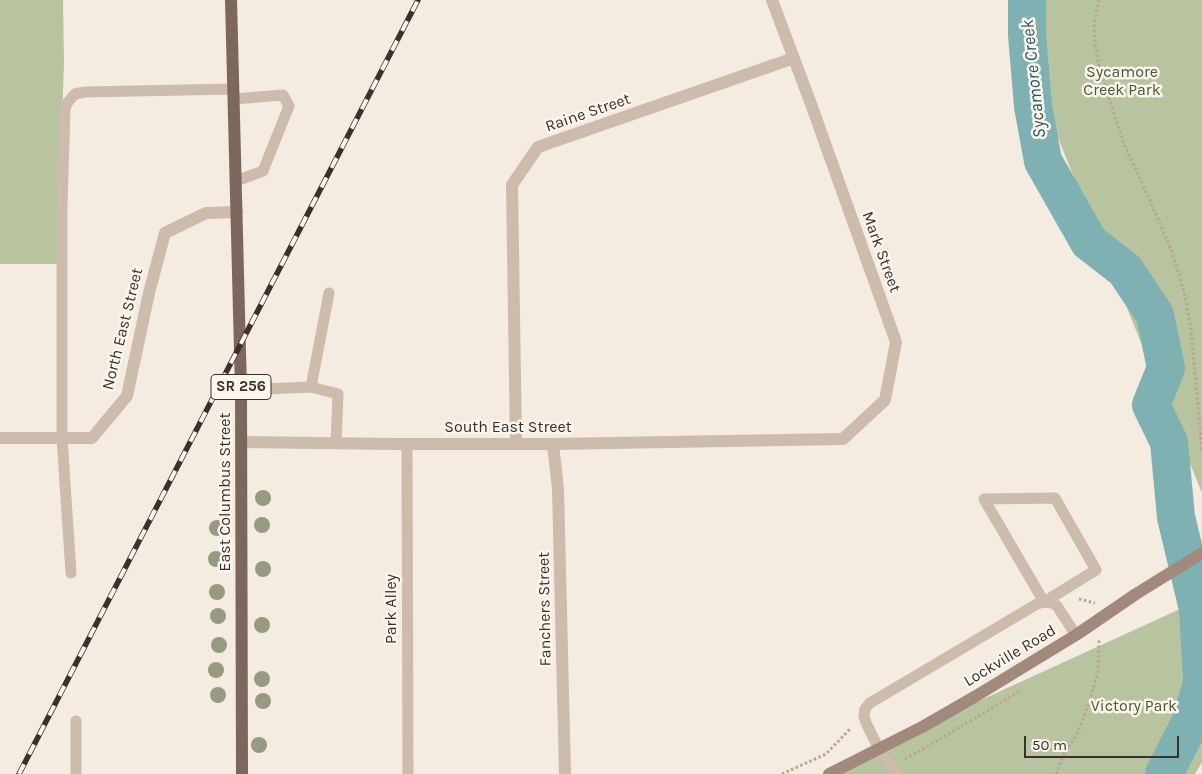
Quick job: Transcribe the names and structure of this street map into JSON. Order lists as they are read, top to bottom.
{
  "streets": {
    "main road": ["SR 256", "East Columbus Street", "Lockville Road"],
    "street": [
      "Raine Street",
      "Mark Street",
      "North East Street",
      "South East Street",
      "Fanchers Street"
    ],
    "lane": ["Park Alley"]
  },
  "crossings": [
    ["Raine Street", "Mark Street"],
    ["Raine Street", "South East Street"],
    ["Mark Street", "South East Street"],
    ["North East Street", "East Columbus Street"],
    ["South East Street", "East Columbus Street"],
    ["South East Street", "Park Alley"],
    ["South East Street", "Fanchers Street"]
  ],
  "water": ["Sycamore Creek"],
  "parks": ["Sycamore Creek Park", "Victory Park"],
  "scale_bar": "50 m"
}
